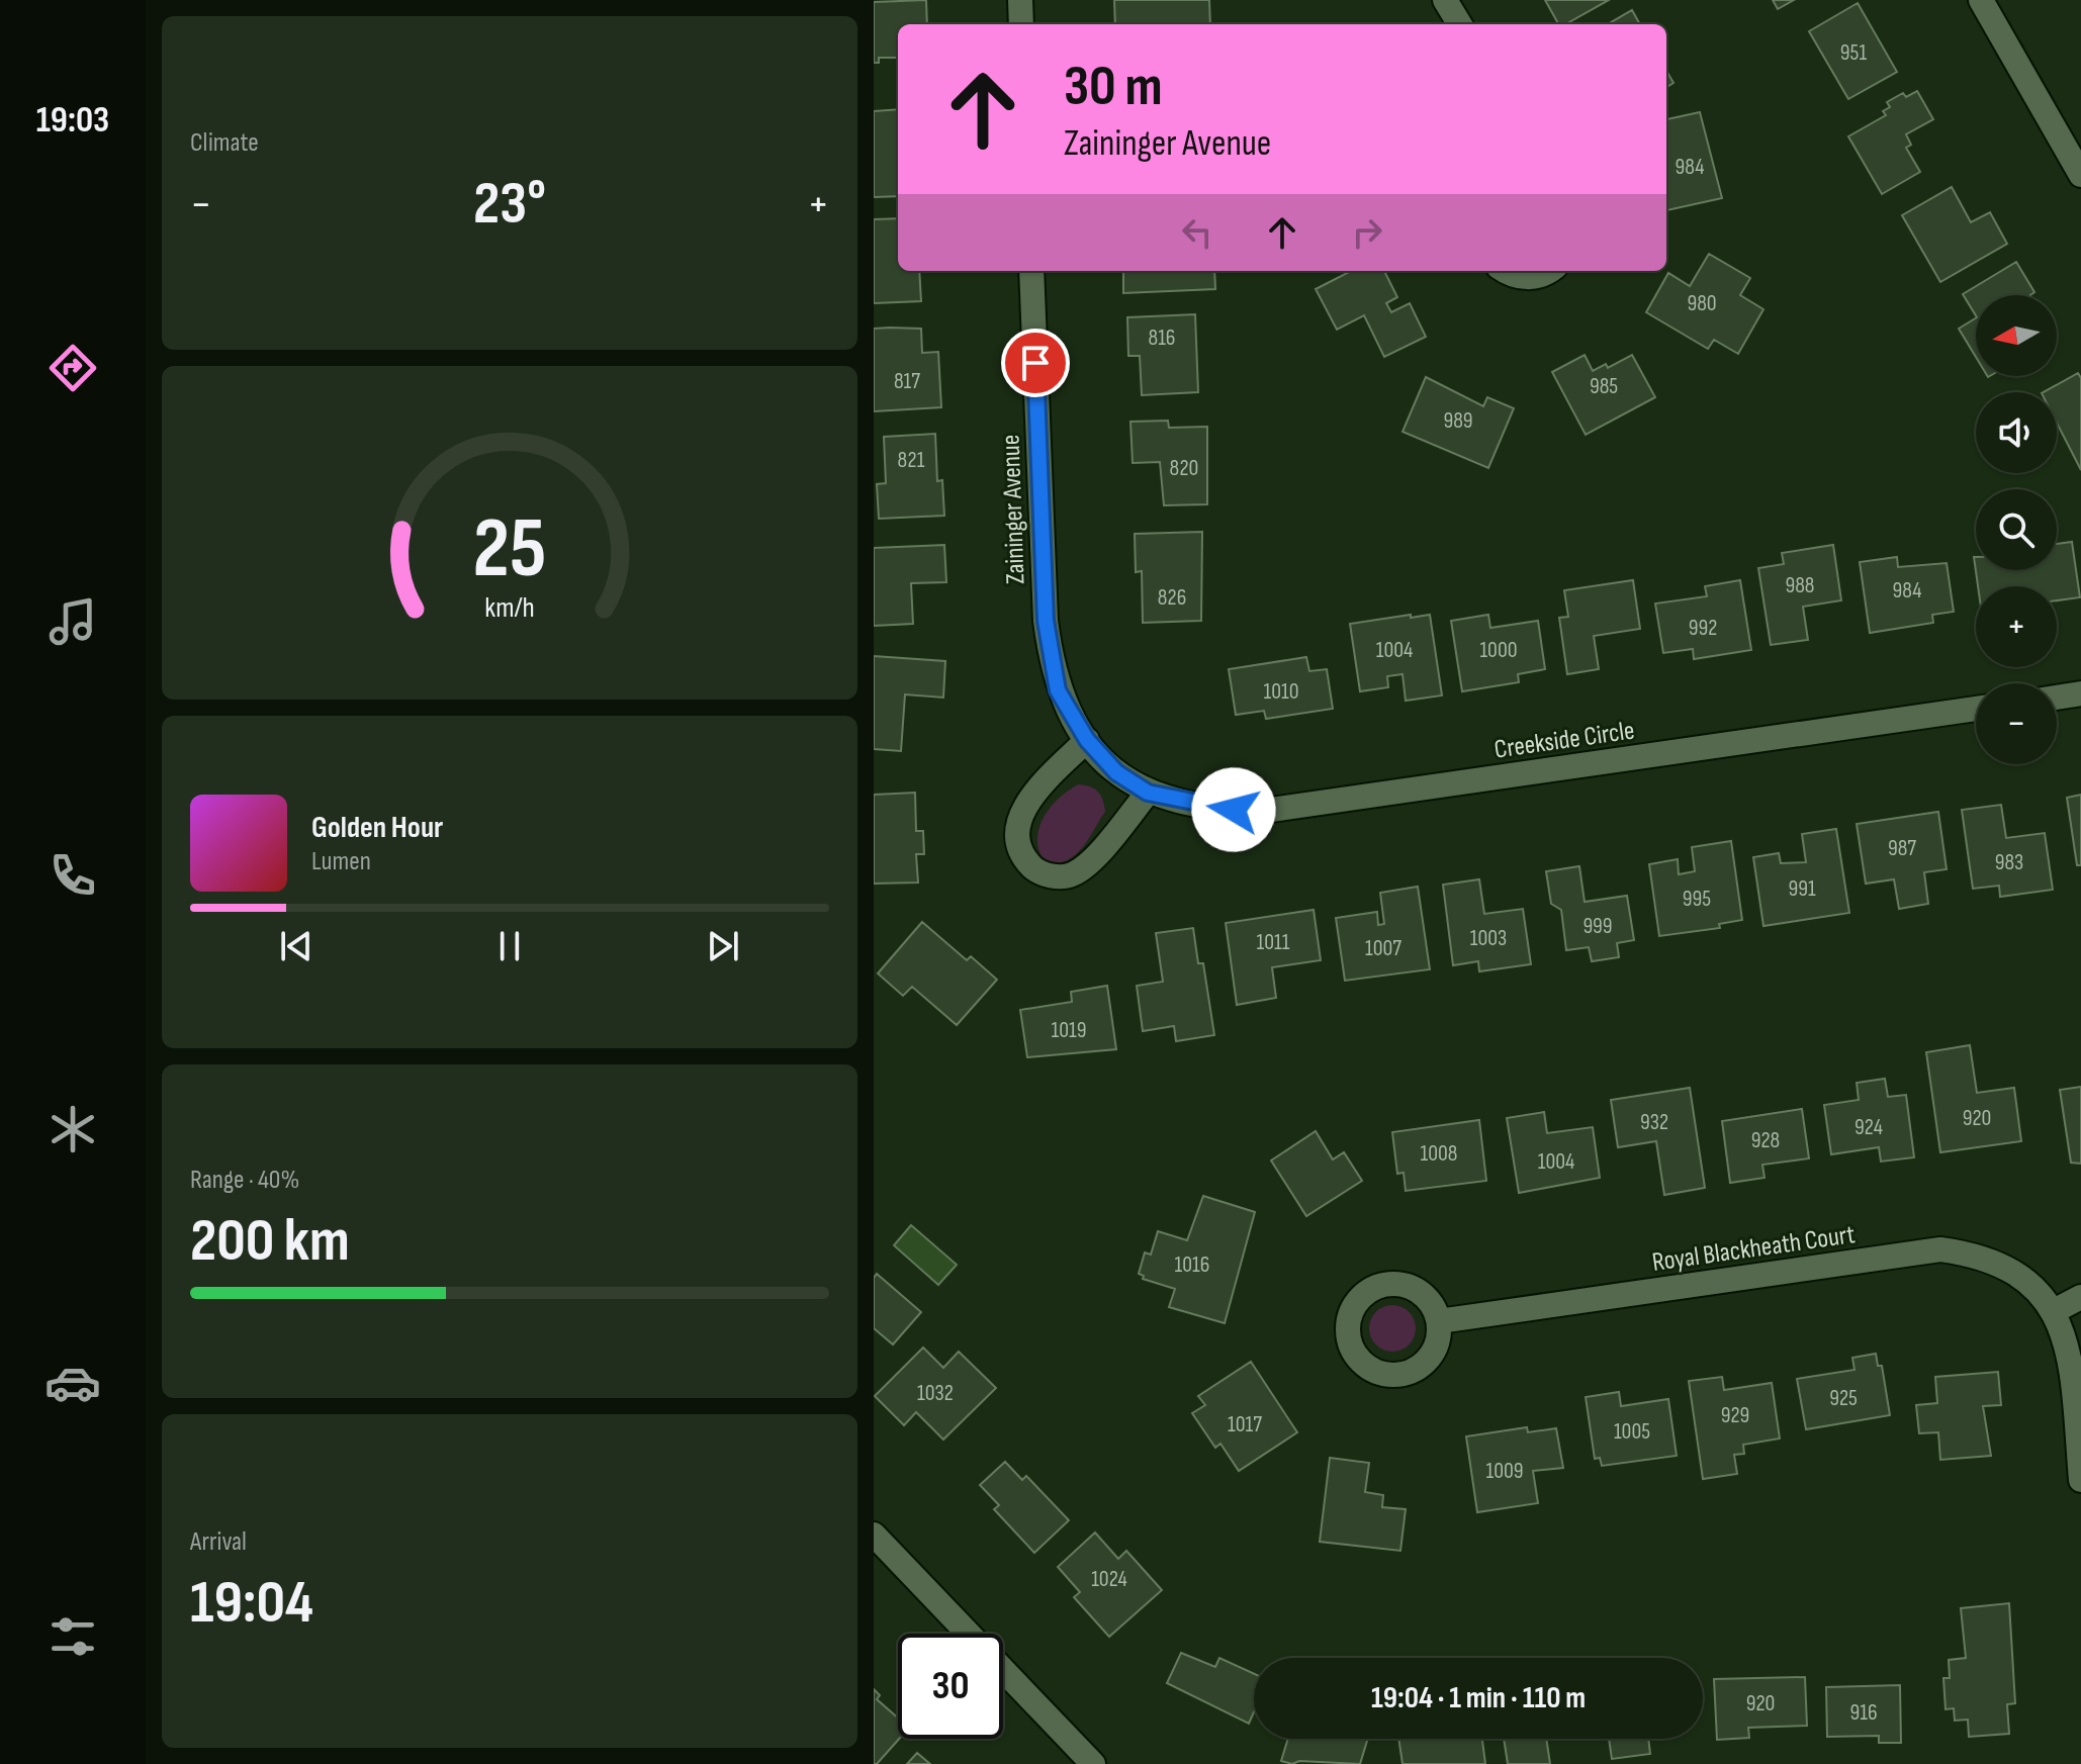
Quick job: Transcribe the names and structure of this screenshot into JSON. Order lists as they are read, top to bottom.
{
  "streets": {
    "street": ["Zaininger Avenue", "Creekside Circle", "Royal Blackheath Court"]
  },
  "crossings": [
    ["Zaininger Avenue", "Creekside Circle"]
  ],
  "house_numbers": [
    "951",
    "984",
    "980",
    "816",
    "817",
    "985",
    "989",
    "821",
    "820",
    "988",
    "984",
    "826",
    "992",
    "1004",
    "1000",
    "1010",
    "987",
    "983",
    "991",
    "995",
    "999",
    "1003",
    "1011",
    "1007",
    "1019",
    "920",
    "932",
    "924",
    "928",
    "1008",
    "1004",
    "1016",
    "1032",
    "925",
    "929",
    "1017",
    "1005",
    "1009",
    "1024",
    "920",
    "916"
  ],
  "north": "left",
  "page": {
    "tabs": "19:03",
    "tile": [
      "Climate",
      ["Range · 40%", "200 km"],
      ["Arrival", "19:04"]
    ],
    "turn": ["30 m", "Zaininger Avenue"],
    "heat": ["−", "23°", "+"],
    "map_buttons": ["+", "−"],
    "song": ["Golden Hour", "Lumen"],
    "limit": "30",
    "trip": "19:04 · 1 min · 110 m",
    "gauge": ["25", "km/h"]
  }
}
